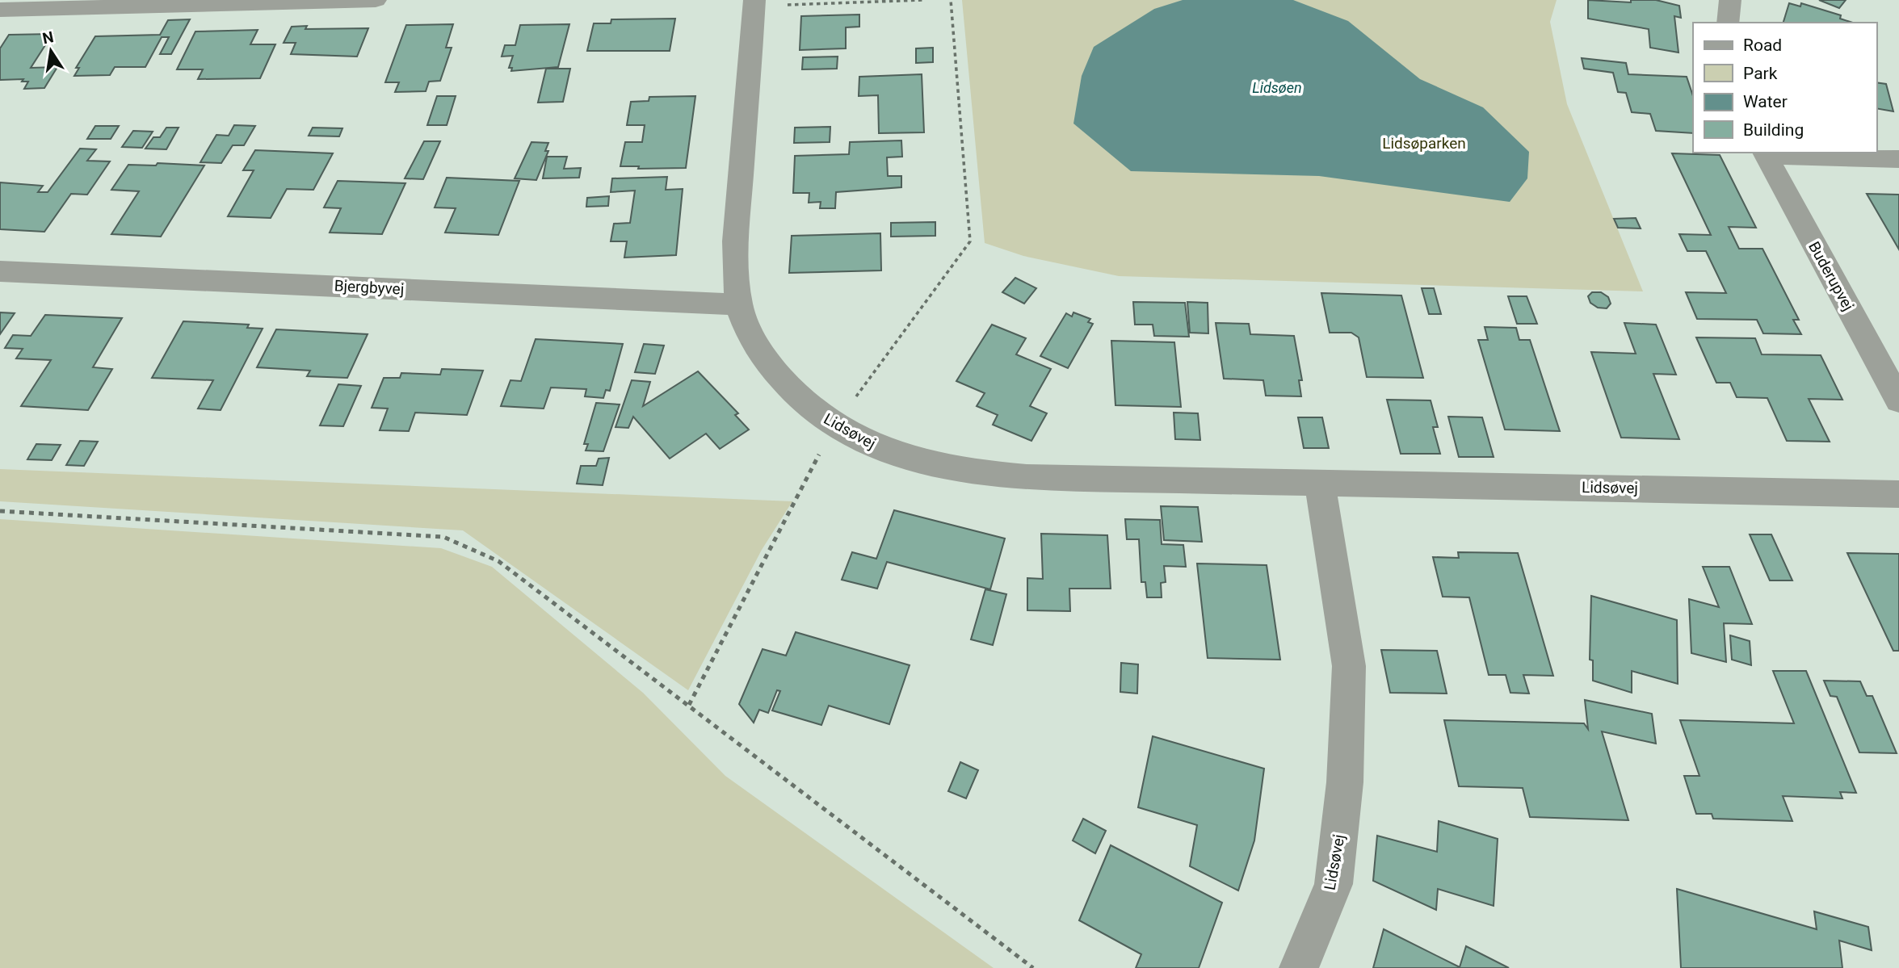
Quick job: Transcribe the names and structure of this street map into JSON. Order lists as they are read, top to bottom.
{
  "streets": {
    "street": ["Buderupvej", "Bjergbyvej", "Lidsøvej"]
  },
  "crossings": [
    ["Bjergbyvej", "Lidsøvej"]
  ],
  "water": ["Lidsøen"],
  "parks": ["Lidsøparken"],
  "legend": [
    "Road",
    "Park",
    "Water",
    "Building"
  ],
  "north": "top"
}
